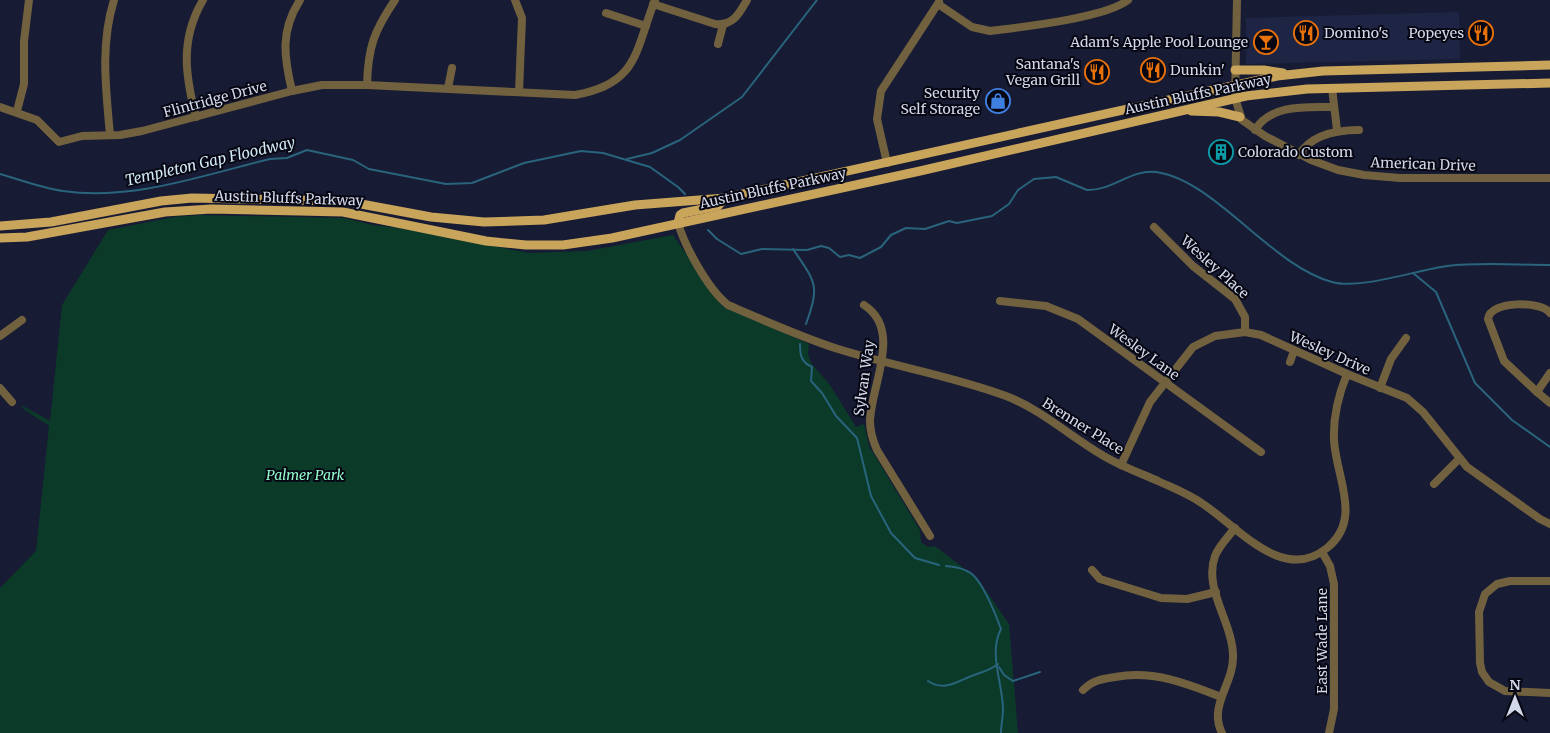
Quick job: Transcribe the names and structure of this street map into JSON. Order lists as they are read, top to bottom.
{
  "streets": {
    "main road": ["Austin Bluffs Parkway"],
    "street": [
      "Flintridge Drive",
      "American Drive",
      "Wesley Place",
      "Wesley Lane",
      "Wesley Drive",
      "Sylvan Way",
      "Brenner Place",
      "East Wade Lane"
    ]
  },
  "crossings": [
    ["Austin Bluffs Parkway", "Brenner Place"],
    ["Wesley Place", "Wesley Drive"],
    ["Wesley Lane", "Wesley Drive"],
    ["Wesley Drive", "Brenner Place"],
    ["Sylvan Way", "Brenner Place"],
    ["Brenner Place", "East Wade Lane"]
  ],
  "water": ["Templeton Gap Floodway"],
  "parks": ["Palmer Park"],
  "places": {
    "restaurant": [
      "Domino's",
      "Popeyes",
      "Dunkin'",
      "Santana's Vegan Grill"
    ],
    "bar": ["Adam's Apple Pool Lounge"],
    "shop": ["Security Self Storage"],
    "building": ["Colorado Custom"]
  },
  "north": "top"
}
